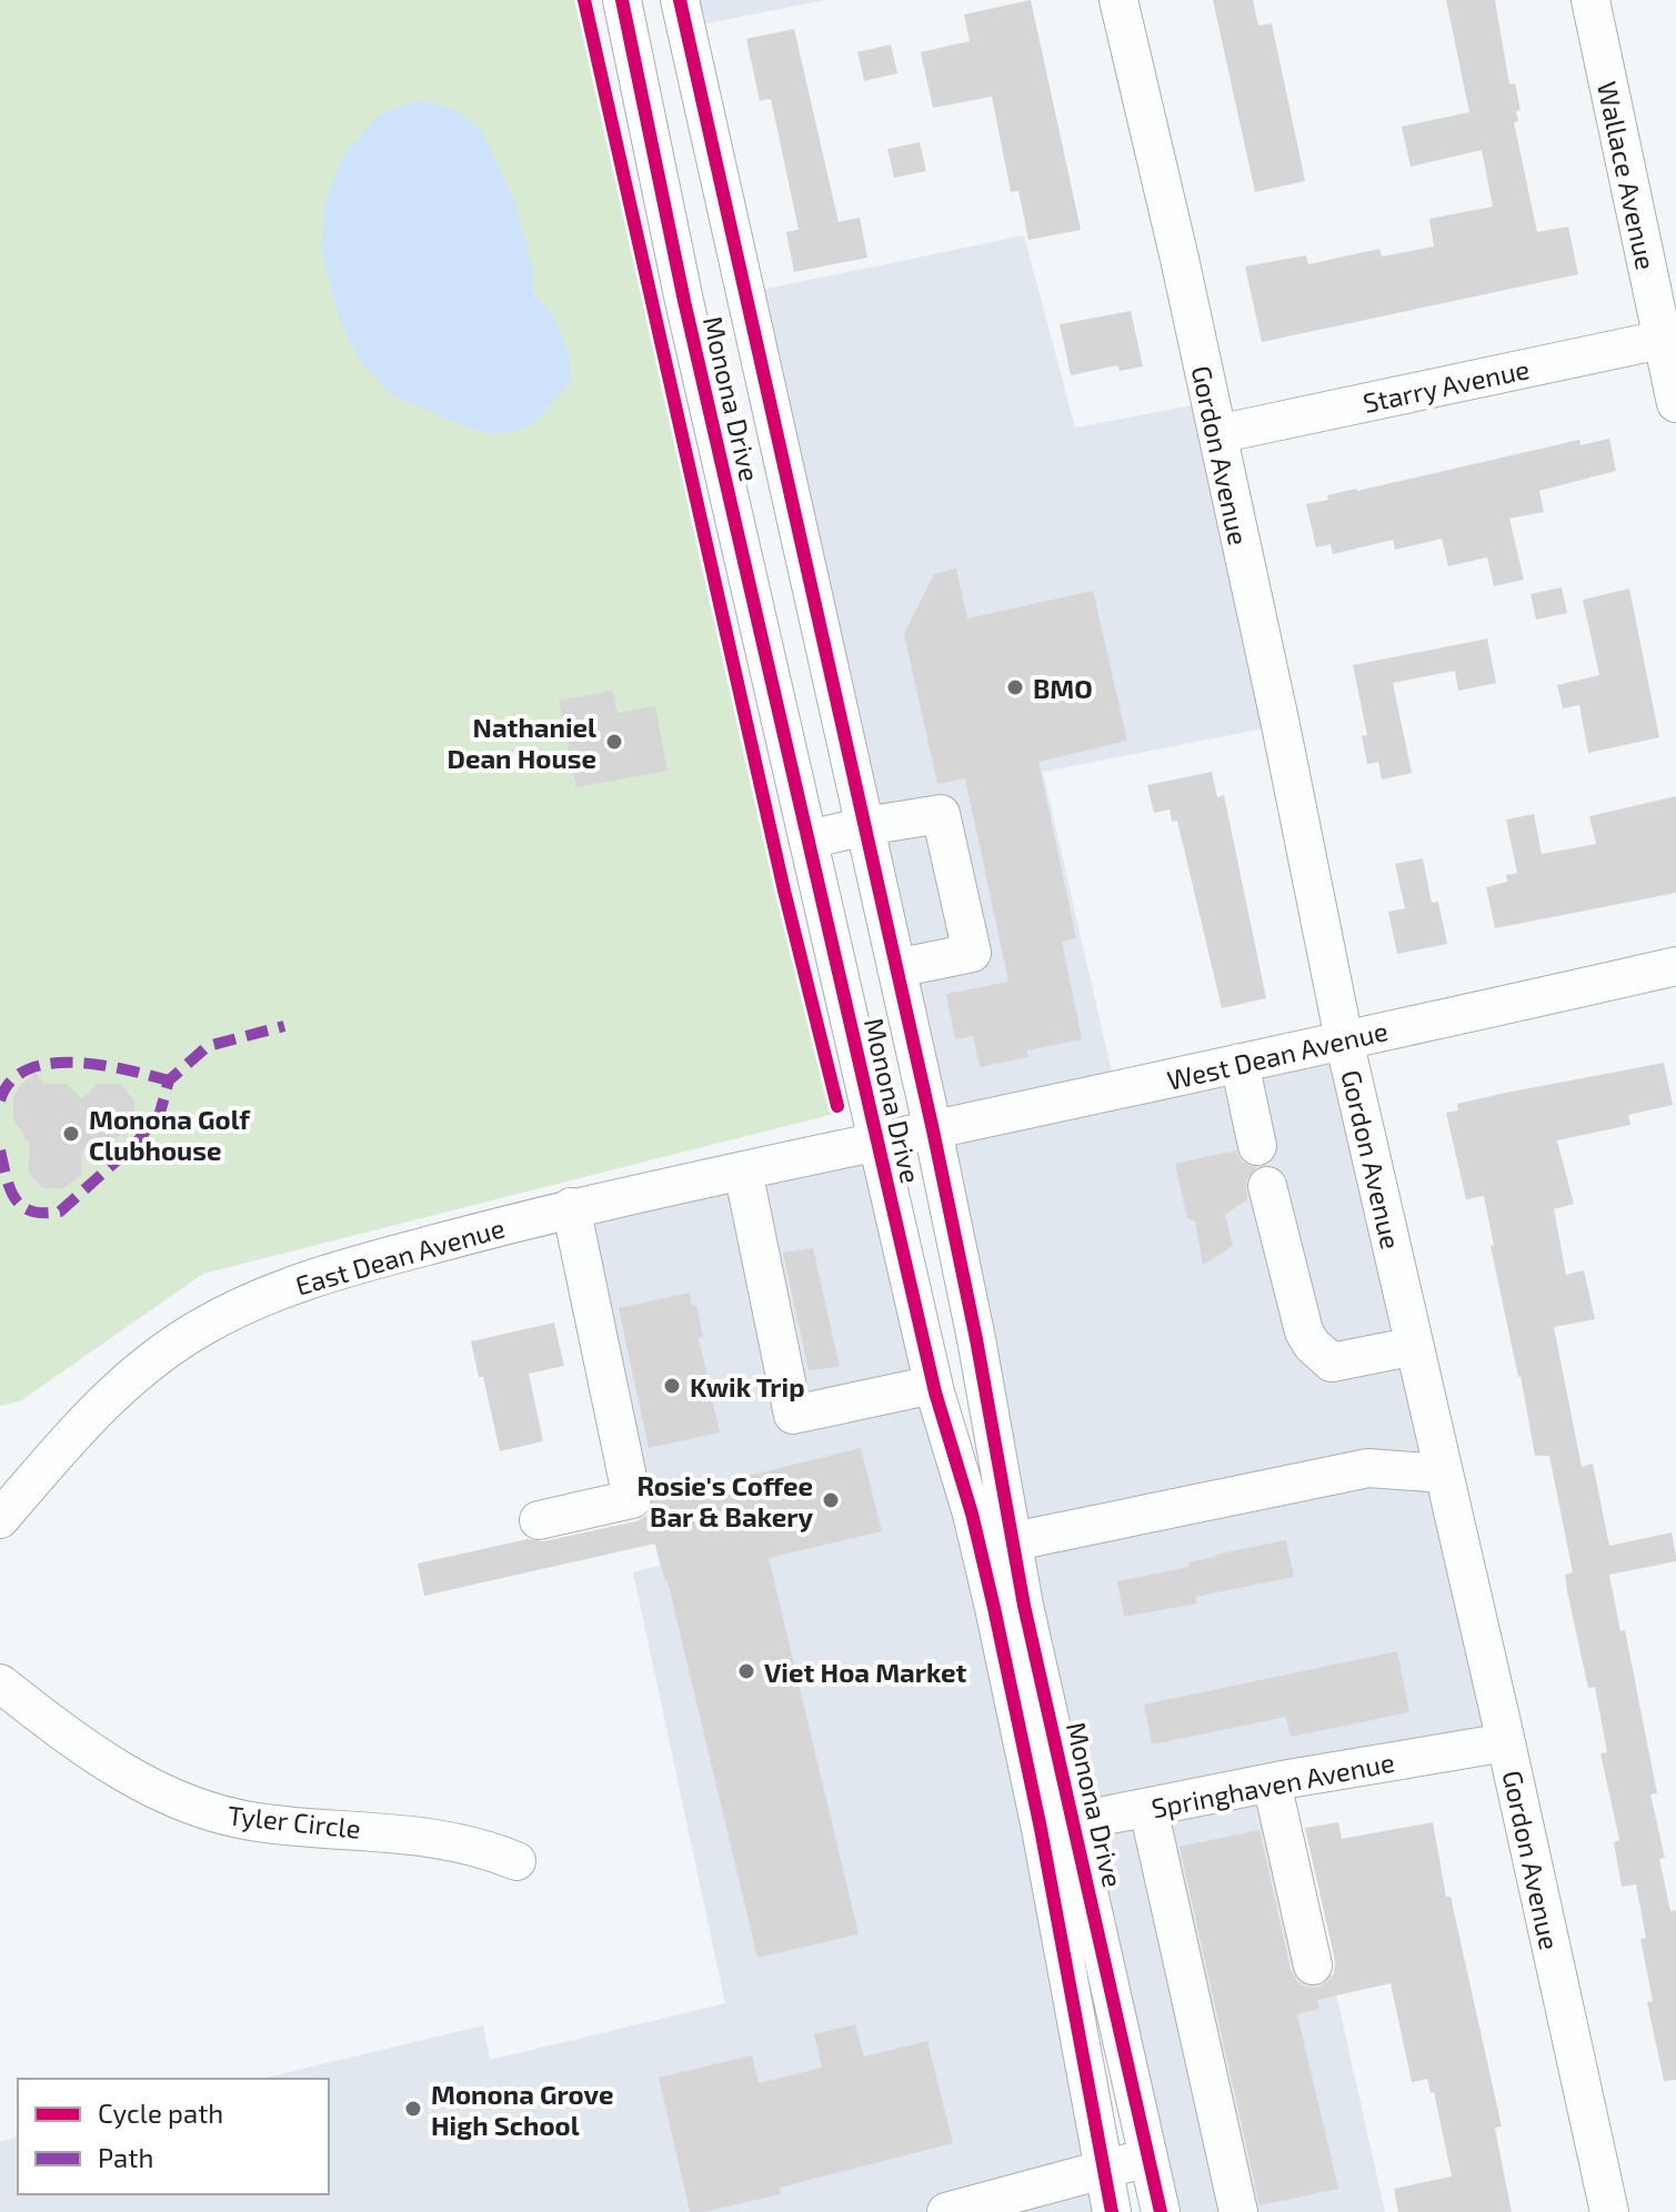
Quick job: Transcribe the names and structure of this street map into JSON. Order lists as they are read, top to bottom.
{
  "streets": {
    "street": [
      "Wallace Avenue",
      "Starry Avenue",
      "Monona Drive",
      "Gordon Avenue",
      "West Dean Avenue",
      "East Dean Avenue",
      "Springhaven Avenue",
      "Tyler Circle"
    ]
  },
  "crossings": [
    ["Wallace Avenue", "Starry Avenue"],
    ["Starry Avenue", "Gordon Avenue"],
    ["Monona Drive", "West Dean Avenue"],
    ["Monona Drive", "East Dean Avenue"],
    ["Monona Drive", "Springhaven Avenue"],
    ["Gordon Avenue", "West Dean Avenue"],
    ["Gordon Avenue", "Springhaven Avenue"],
    ["West Dean Avenue", "East Dean Avenue"]
  ],
  "places": [
    "BMO",
    "Nathaniel Dean House",
    "Monona Golf Clubhouse",
    "Kwik Trip",
    "Rosie's Coffee Bar & Bakery",
    "Viet Hoa Market",
    "Monona Grove High School"
  ],
  "legend": ["Cycle path", "Path"]
}
